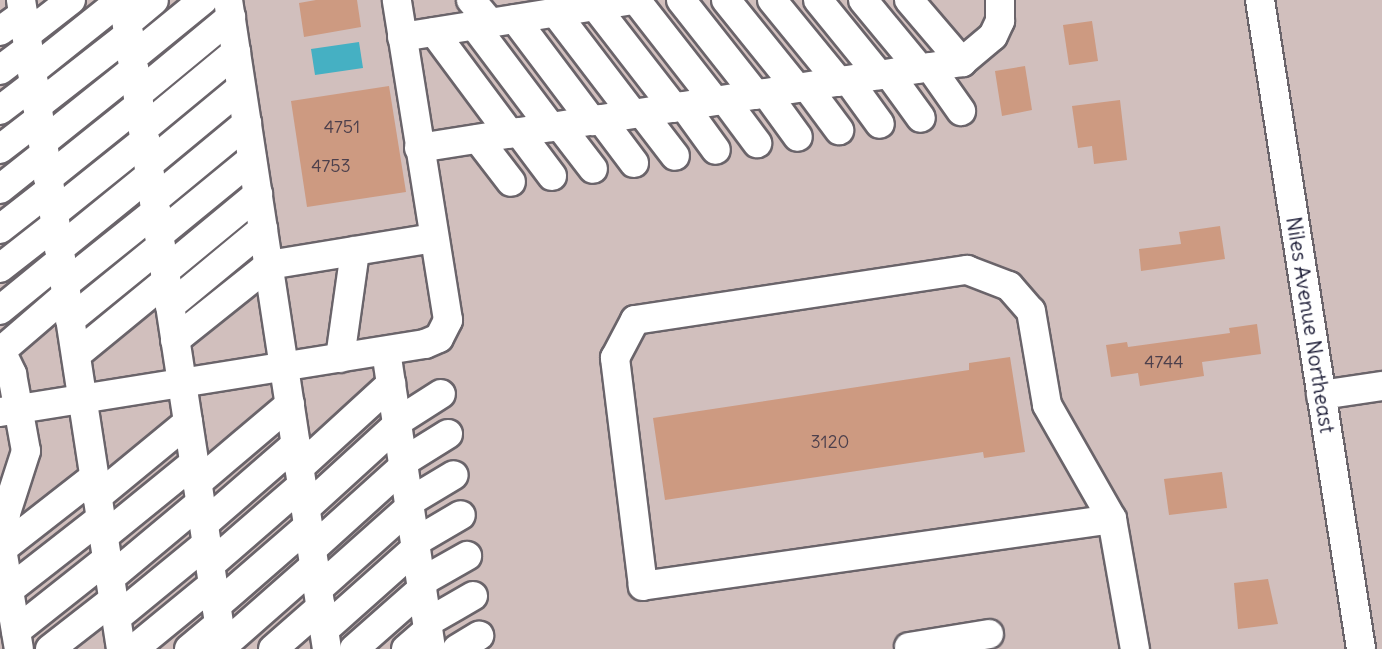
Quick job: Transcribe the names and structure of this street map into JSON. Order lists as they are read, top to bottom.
{
  "streets": {
    "street": ["Niles Avenue Northeast"]
  },
  "house_numbers": [
    "4751",
    "4753",
    "4744",
    "3120"
  ]
}
